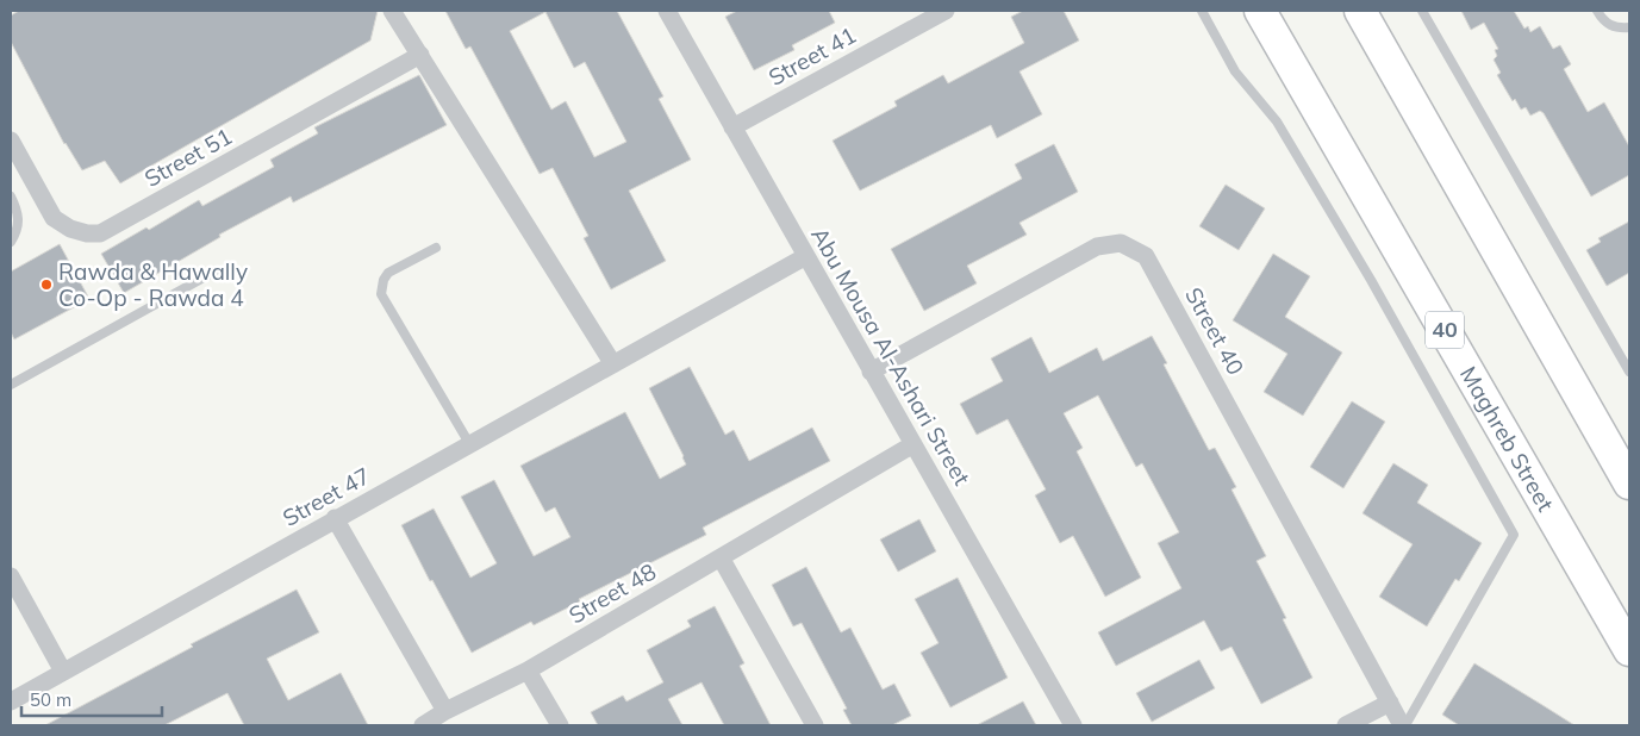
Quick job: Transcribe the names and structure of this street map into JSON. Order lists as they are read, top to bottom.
{
  "streets": {
    "highway": ["40", "Maghreb Street"],
    "street": [
      "Street 41",
      "Street 51",
      "Street 40",
      "Abu Mousa Al-Ashari Street",
      "Street 47",
      "Street 48"
    ]
  },
  "crossings": [
    ["Street 41", "Abu Mousa Al-Ashari Street"],
    ["Street 40", "Abu Mousa Al-Ashari Street"],
    ["Abu Mousa Al-Ashari Street", "Street 47"],
    ["Abu Mousa Al-Ashari Street", "Street 48"]
  ],
  "places": ["Rawda & Hawally Co-Op - Rawda 4"],
  "scale_bar": "50 m"
}
